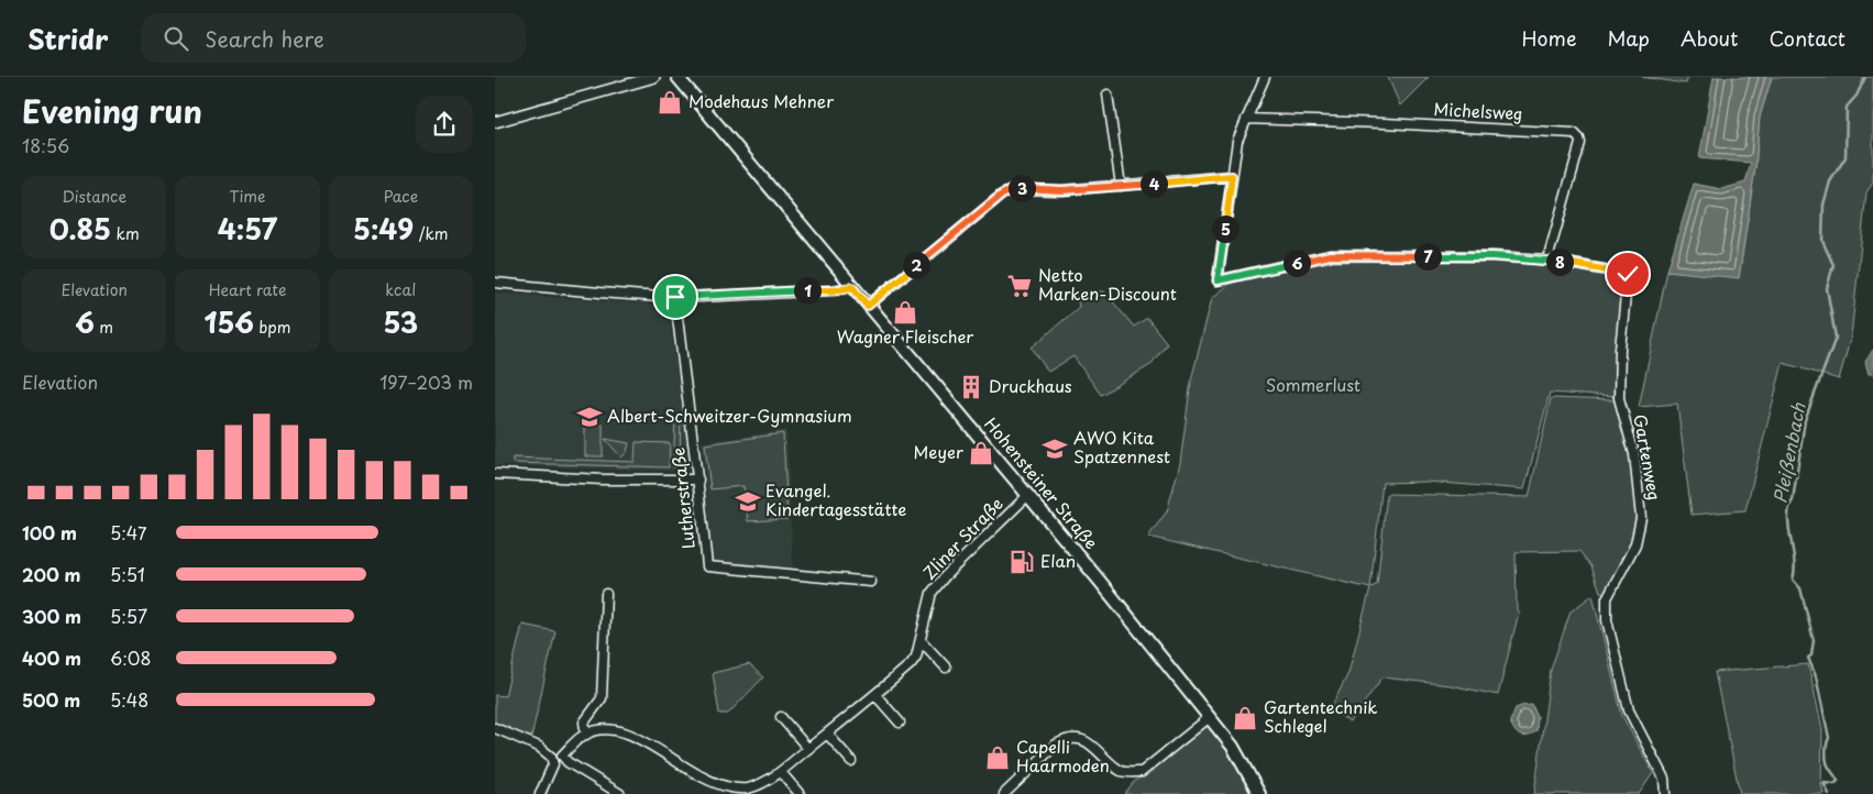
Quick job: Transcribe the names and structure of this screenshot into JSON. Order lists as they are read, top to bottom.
{
  "streets": {
    "main road": ["Hohensteiner Straße"],
    "street": [
      "Michelsweg",
      "Gartenweg",
      "Lutherstraße",
      "Zliner Straße"
    ]
  },
  "crossings": [
    ["Michelsweg", "Gartenweg"],
    ["Hohensteiner Straße", "Zliner Straße"]
  ],
  "water": ["Pleißenbach"],
  "parks": ["Sommerlust"],
  "places": {
    "shop": [
      "Modehaus Mehner",
      "Wagner Fleischer",
      "Meyer",
      "Gartentechnik Schlegel",
      "Capelli Haarmoden"
    ],
    "supermarket": ["Netto Marken-Discount"],
    "building": ["Druckhaus"],
    "school or university": ["Albert-Schweitzer-Gymnasium", "AWO Kita Spatzennest", "Evangel. Kindertagesstätte"],
    "fuel station": ["Elan"]
  },
  "page": {
    "header": "Stridr",
    "search": "Search here",
    "nav": [
      "Home",
      "Map",
      "About",
      "Contact"
    ],
    "heading": ["Evening run", "18:56"],
    "stats": [
      ["Distance", "0.85 km"],
      ["Time", "4:57"],
      ["Pace", "5:49 /km"],
      ["Elevation", "6 m"],
      ["Heart rate", "156 bpm"],
      ["kcal", "53"]
    ],
    "pins": [
      "4",
      "3",
      "5",
      "7",
      "8",
      "6",
      "2",
      "1"
    ],
    "chart": ["Elevation", "197–203 m"],
    "list": [
      {
        "name": "100 m",
        "note": "5:47"
      },
      {
        "name": "200 m",
        "note": "5:51"
      },
      {
        "name": "300 m",
        "note": "5:57"
      },
      {
        "name": "400 m",
        "note": "6:08"
      },
      {
        "name": "500 m",
        "note": "5:48"
      }
    ]
  }
}
